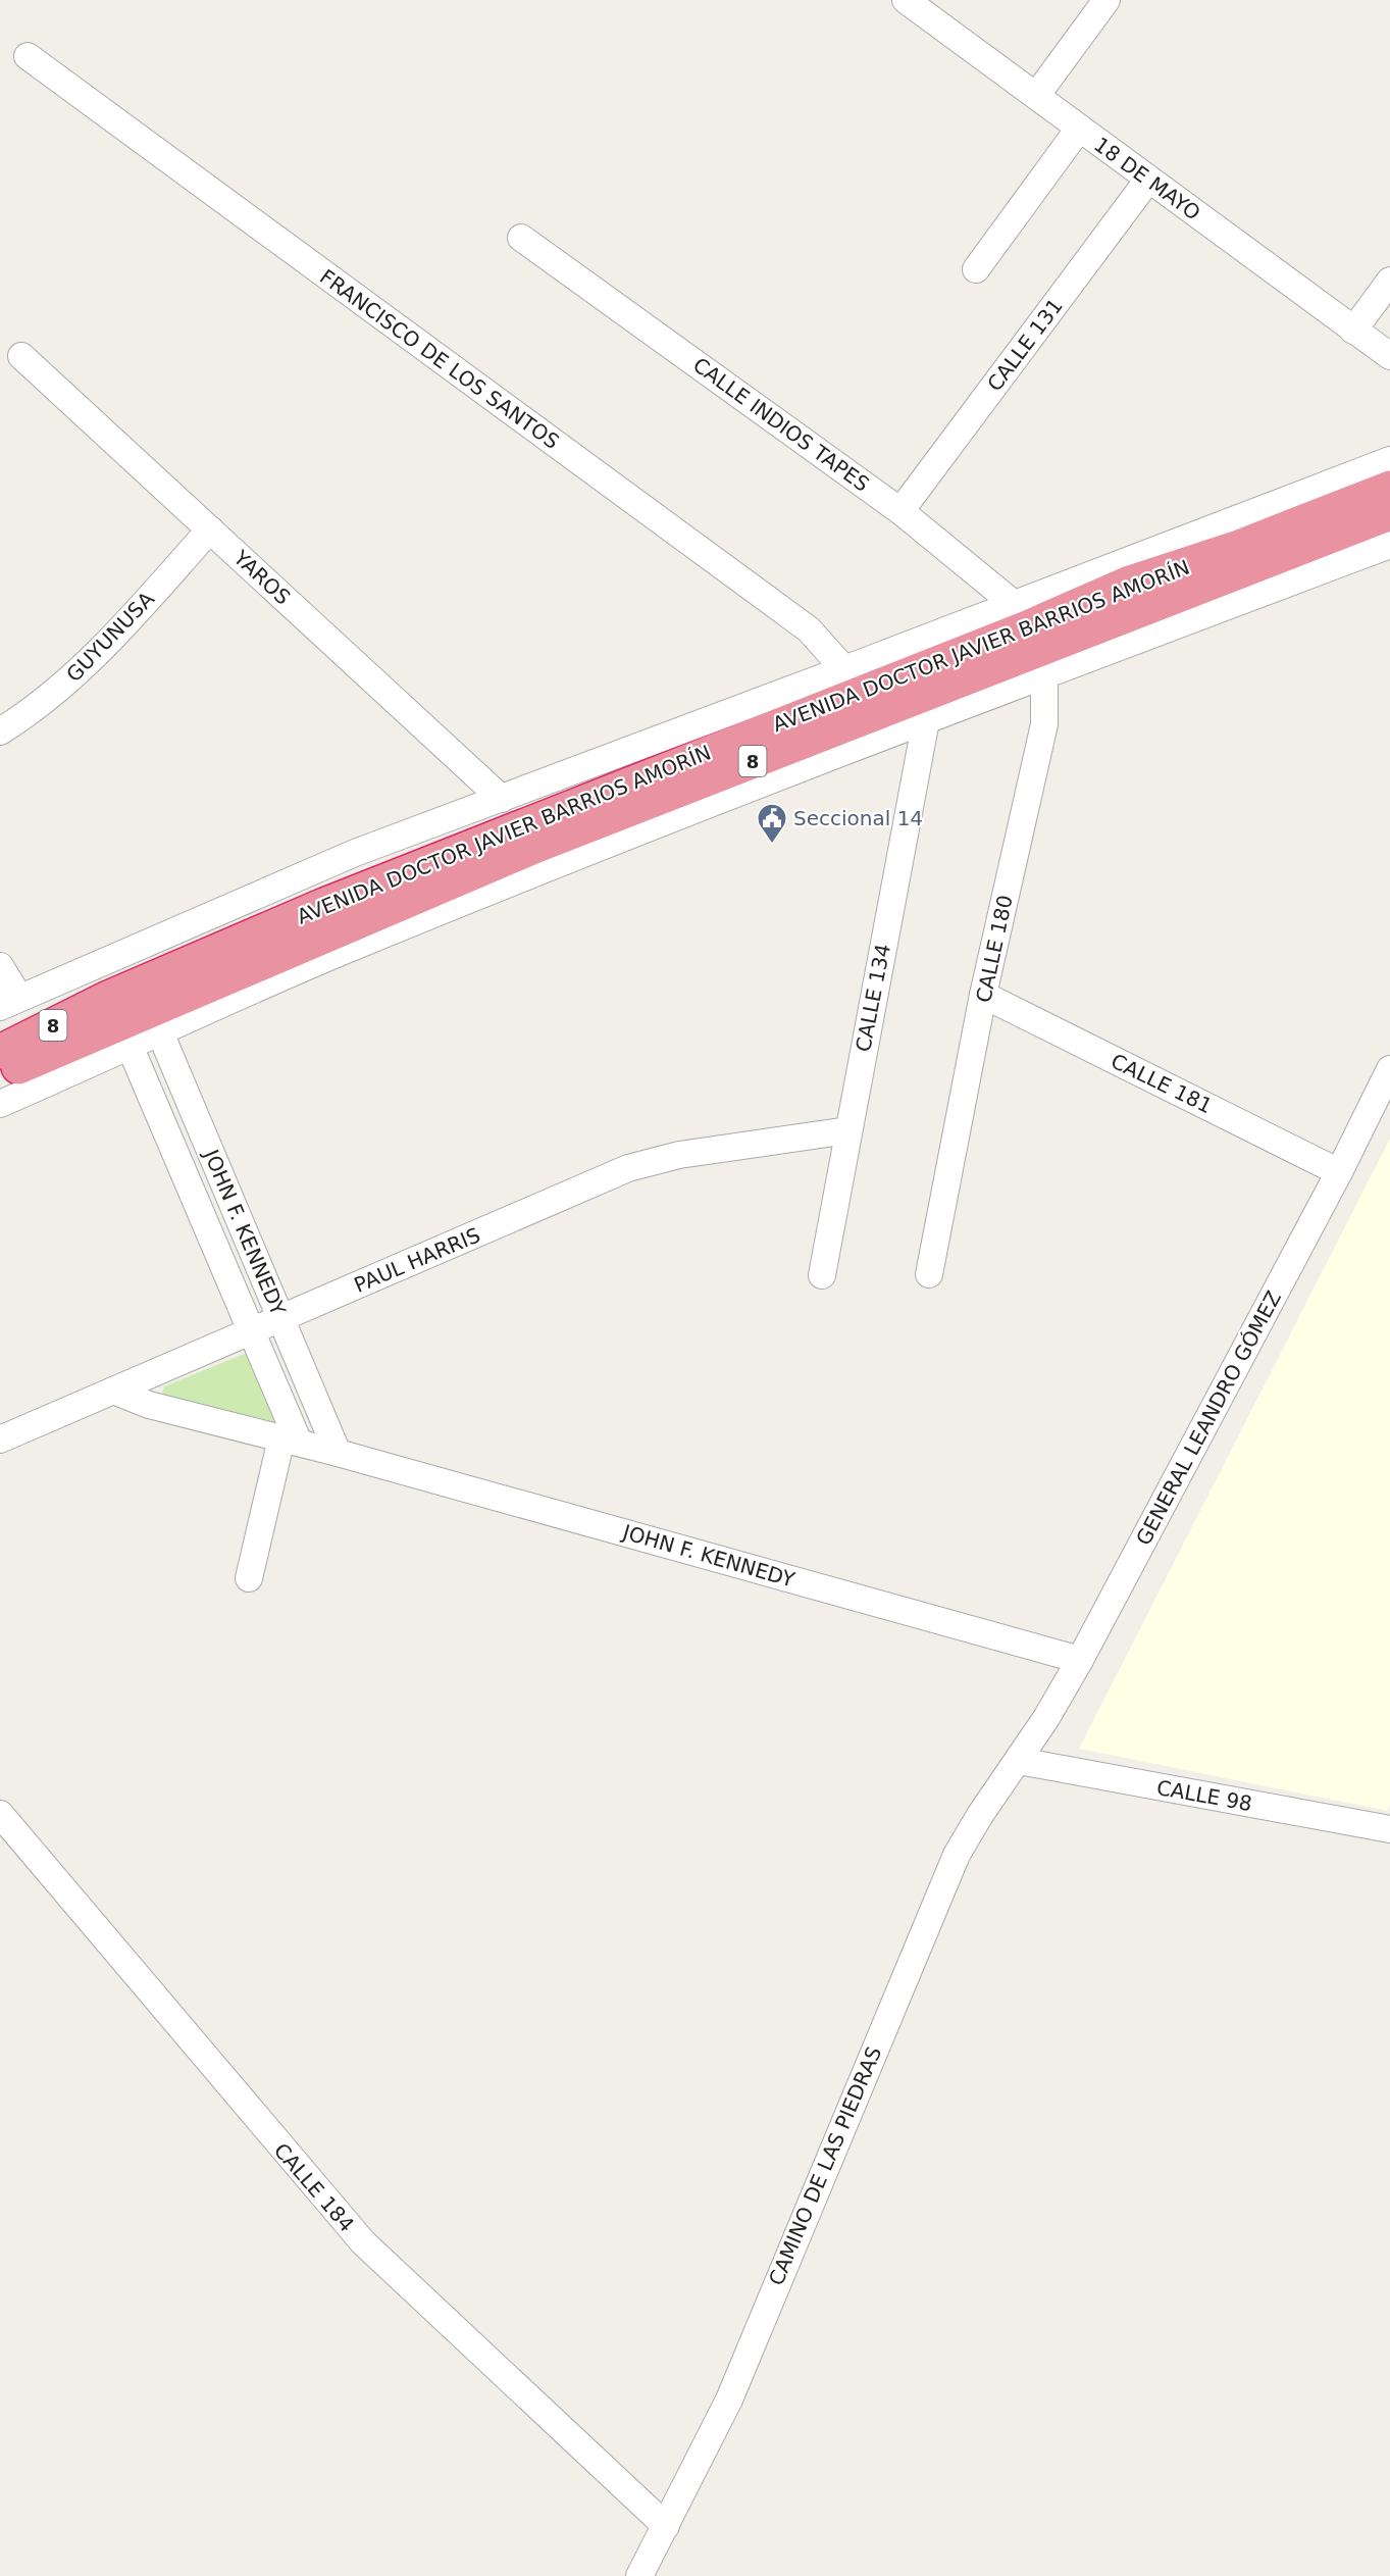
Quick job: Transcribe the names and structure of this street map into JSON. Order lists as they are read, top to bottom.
{
  "streets": {
    "highway": ["AVENIDA DOCTOR JAVIER BARRIOS AMORÍN", "8"],
    "street": [
      "18 DE MAYO",
      "CALLE 131",
      "FRANCISCO DE LOS SANTOS",
      "CALLE INDIOS TAPES",
      "YAROS",
      "GUYUNUSA",
      "CALLE 180",
      "CALLE 134",
      "CALLE 181",
      "JOHN F. KENNEDY",
      "PAUL HARRIS",
      "GENERAL LEANDRO GÓMEZ",
      "CALLE 98",
      "CAMINO DE LAS PIEDRAS",
      "CALLE 184"
    ]
  },
  "crossings": [
    ["18 DE MAYO", "CALLE 131"],
    ["CALLE 131", "CALLE INDIOS TAPES"],
    ["FRANCISCO DE LOS SANTOS", "AVENIDA DOCTOR JAVIER BARRIOS AMORÍN"],
    ["CALLE INDIOS TAPES", "AVENIDA DOCTOR JAVIER BARRIOS AMORÍN"],
    ["CALLE INDIOS TAPES", "CALLE 180"],
    ["YAROS", "GUYUNUSA"],
    ["YAROS", "AVENIDA DOCTOR JAVIER BARRIOS AMORÍN"],
    ["AVENIDA DOCTOR JAVIER BARRIOS AMORÍN", "CALLE 180"],
    ["AVENIDA DOCTOR JAVIER BARRIOS AMORÍN", "CALLE 134"],
    ["AVENIDA DOCTOR JAVIER BARRIOS AMORÍN", "JOHN F. KENNEDY"],
    ["CALLE 180", "CALLE 181"],
    ["CALLE 134", "PAUL HARRIS"],
    ["CALLE 181", "GENERAL LEANDRO GÓMEZ"],
    ["JOHN F. KENNEDY", "PAUL HARRIS"],
    ["JOHN F. KENNEDY", "GENERAL LEANDRO GÓMEZ"],
    ["GENERAL LEANDRO GÓMEZ", "CALLE 98"],
    ["GENERAL LEANDRO GÓMEZ", "CAMINO DE LAS PIEDRAS"],
    ["CALLE 98", "CAMINO DE LAS PIEDRAS"],
    ["CAMINO DE LAS PIEDRAS", "CALLE 184"]
  ],
  "places": {
    "public building": ["Seccional 14"]
  }
}
